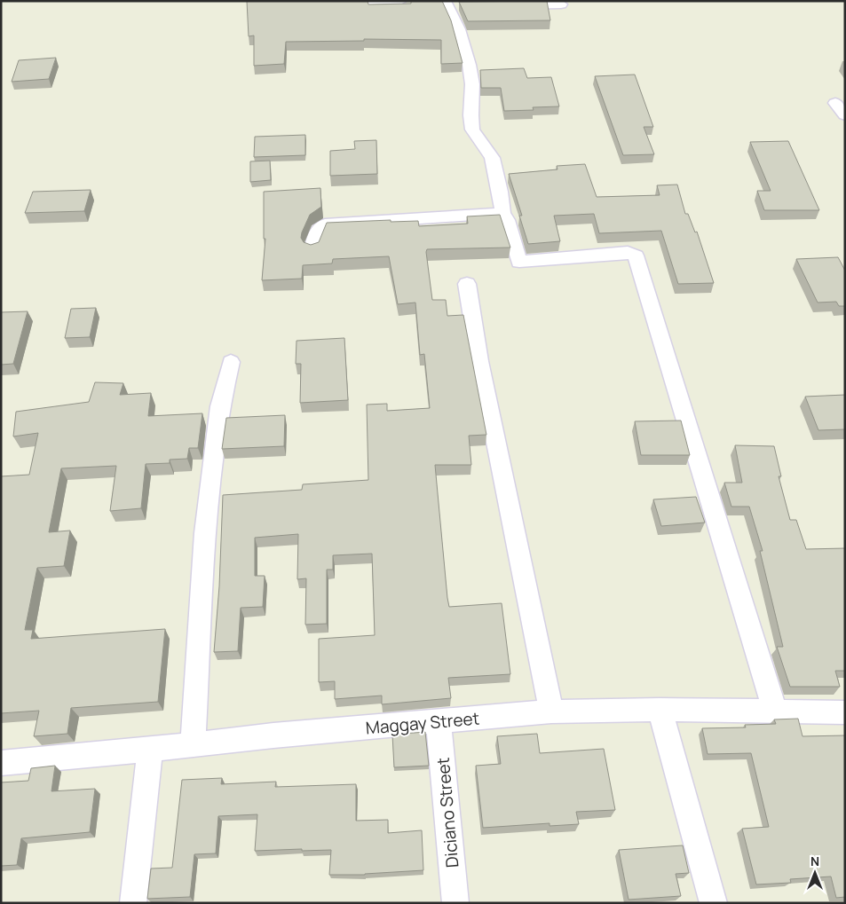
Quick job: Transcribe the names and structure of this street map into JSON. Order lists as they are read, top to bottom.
{
  "streets": {
    "street": ["Maggay Street", "Diciano Street"]
  },
  "crossings": [
    ["Maggay Street", "Diciano Street"]
  ],
  "north": "top"
}
